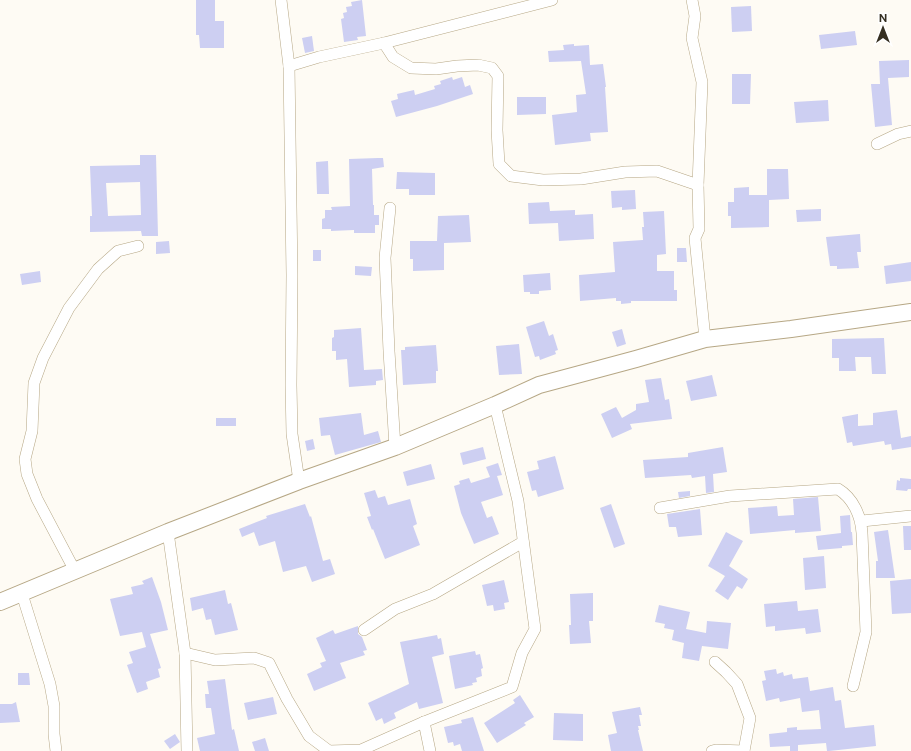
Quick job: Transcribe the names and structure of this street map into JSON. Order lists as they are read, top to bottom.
{
  "north": "top"
}
